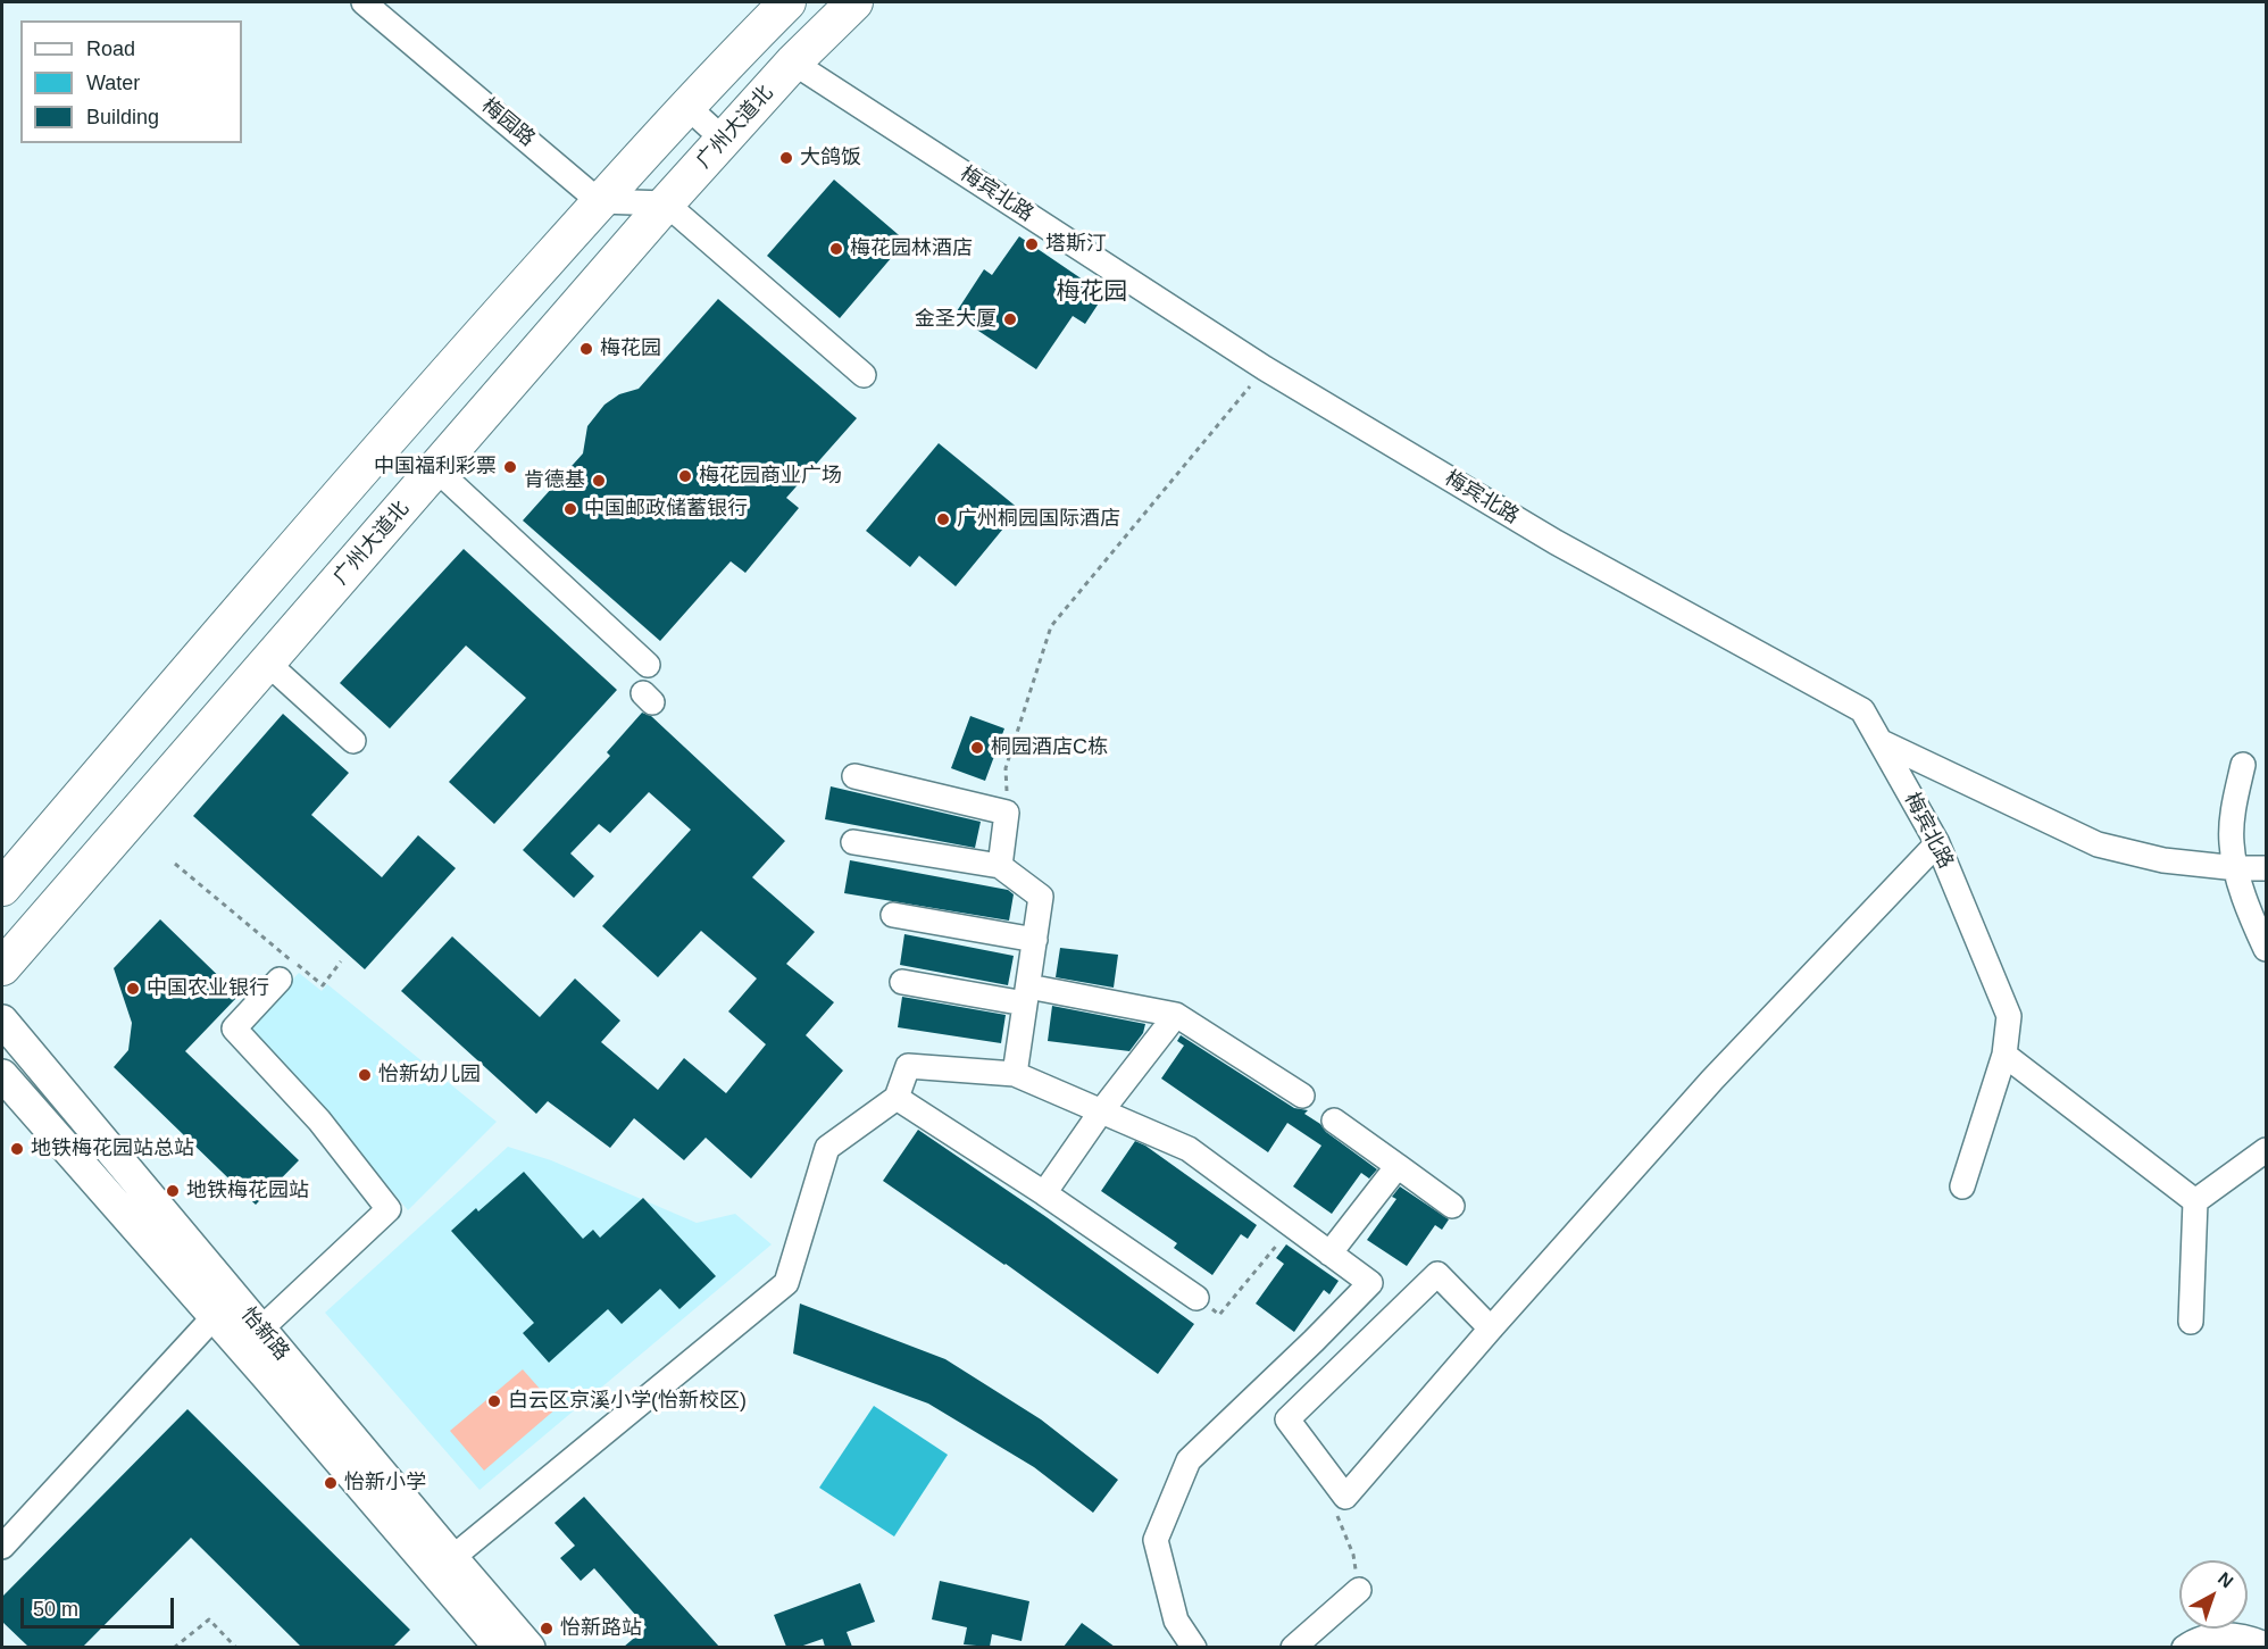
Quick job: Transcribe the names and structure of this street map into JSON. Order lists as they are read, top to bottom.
{
  "streets": {
    "highway": ["广州大道北"],
    "main road": ["怡新路"],
    "street": ["梅园路", "梅宾北路"]
  },
  "crossings": [
    ["广州大道北", "梅宾北路"]
  ],
  "districts": ["梅花园"],
  "places": [
    "大鸽饭",
    "塔斯汀",
    "梅花园林酒店",
    "金圣大厦",
    "梅花园",
    "中国福利彩票",
    "梅花园商业广场",
    "肯德基",
    "中国邮政储蓄银行",
    "广州桐园国际酒店",
    "桐园酒店C栋",
    "中国农业银行",
    "怡新幼儿园",
    "地铁梅花园站总站",
    "地铁梅花园站",
    "白云区京溪小学(怡新校区)",
    "怡新小学",
    "怡新路站"
  ],
  "legend": ["Road", "Water", "Building"],
  "scale_bar": "50 m",
  "north": "top right"
}
